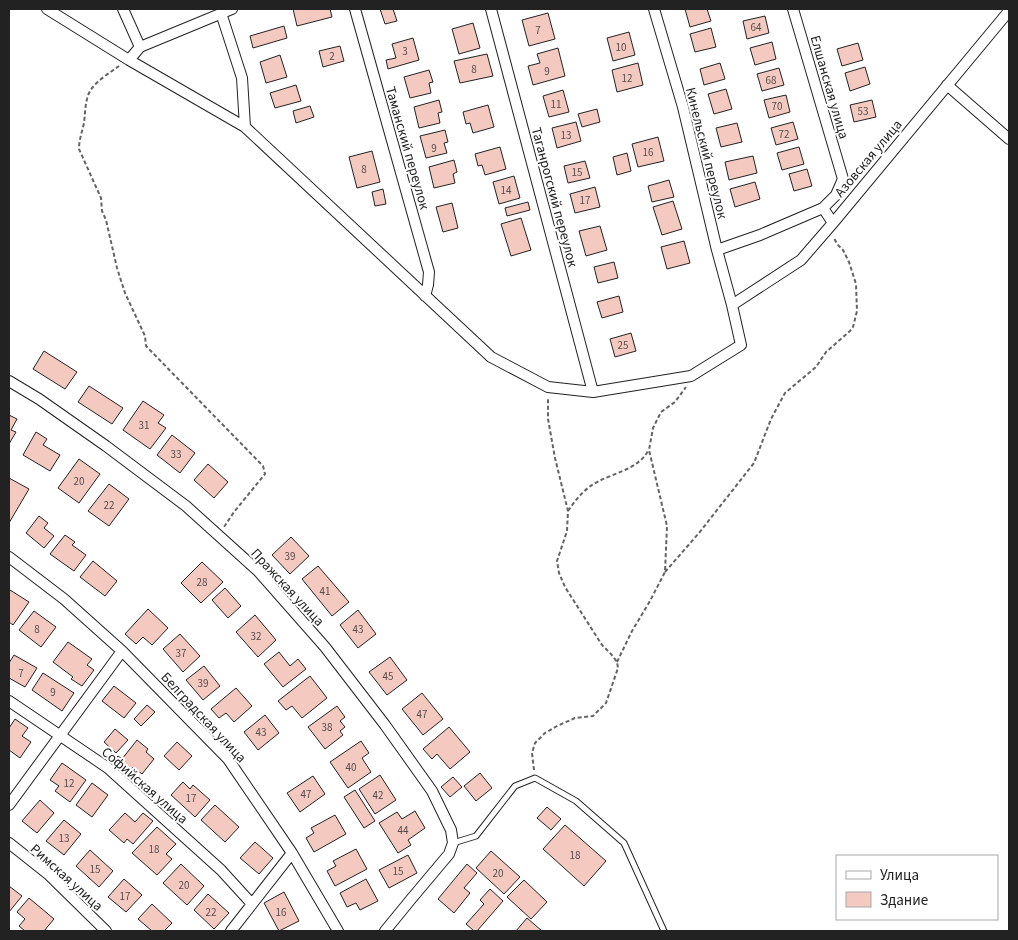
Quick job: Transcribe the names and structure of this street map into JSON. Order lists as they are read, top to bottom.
{
  "streets": {
    "street": [
      "Елшанская улица",
      "Таманский переулок",
      "Кинельский переулок",
      "Азовская улица",
      "Таганрогский переулок",
      "Пражская улица",
      "Белградская улица",
      "Софийская улица",
      "Римская улица"
    ]
  },
  "crossings": [
    ["Кинельский переулок", "Азовская улица"]
  ],
  "house_numbers": [
    "64",
    "7",
    "10",
    "3",
    "2",
    "8",
    "9",
    "12",
    "68",
    "11",
    "70",
    "53",
    "72",
    "13",
    "9",
    "16",
    "8",
    "15",
    "14",
    "17",
    "25",
    "31",
    "33",
    "20",
    "22",
    "39",
    "28",
    "41",
    "8",
    "43",
    "32",
    "37",
    "7",
    "45",
    "39",
    "9",
    "47",
    "38",
    "43",
    "40",
    "12",
    "47",
    "42",
    "17",
    "44",
    "13",
    "18",
    "18",
    "15",
    "15",
    "20",
    "20",
    "17",
    "22",
    "16"
  ],
  "legend": ["Улица", "Здание"]
}
